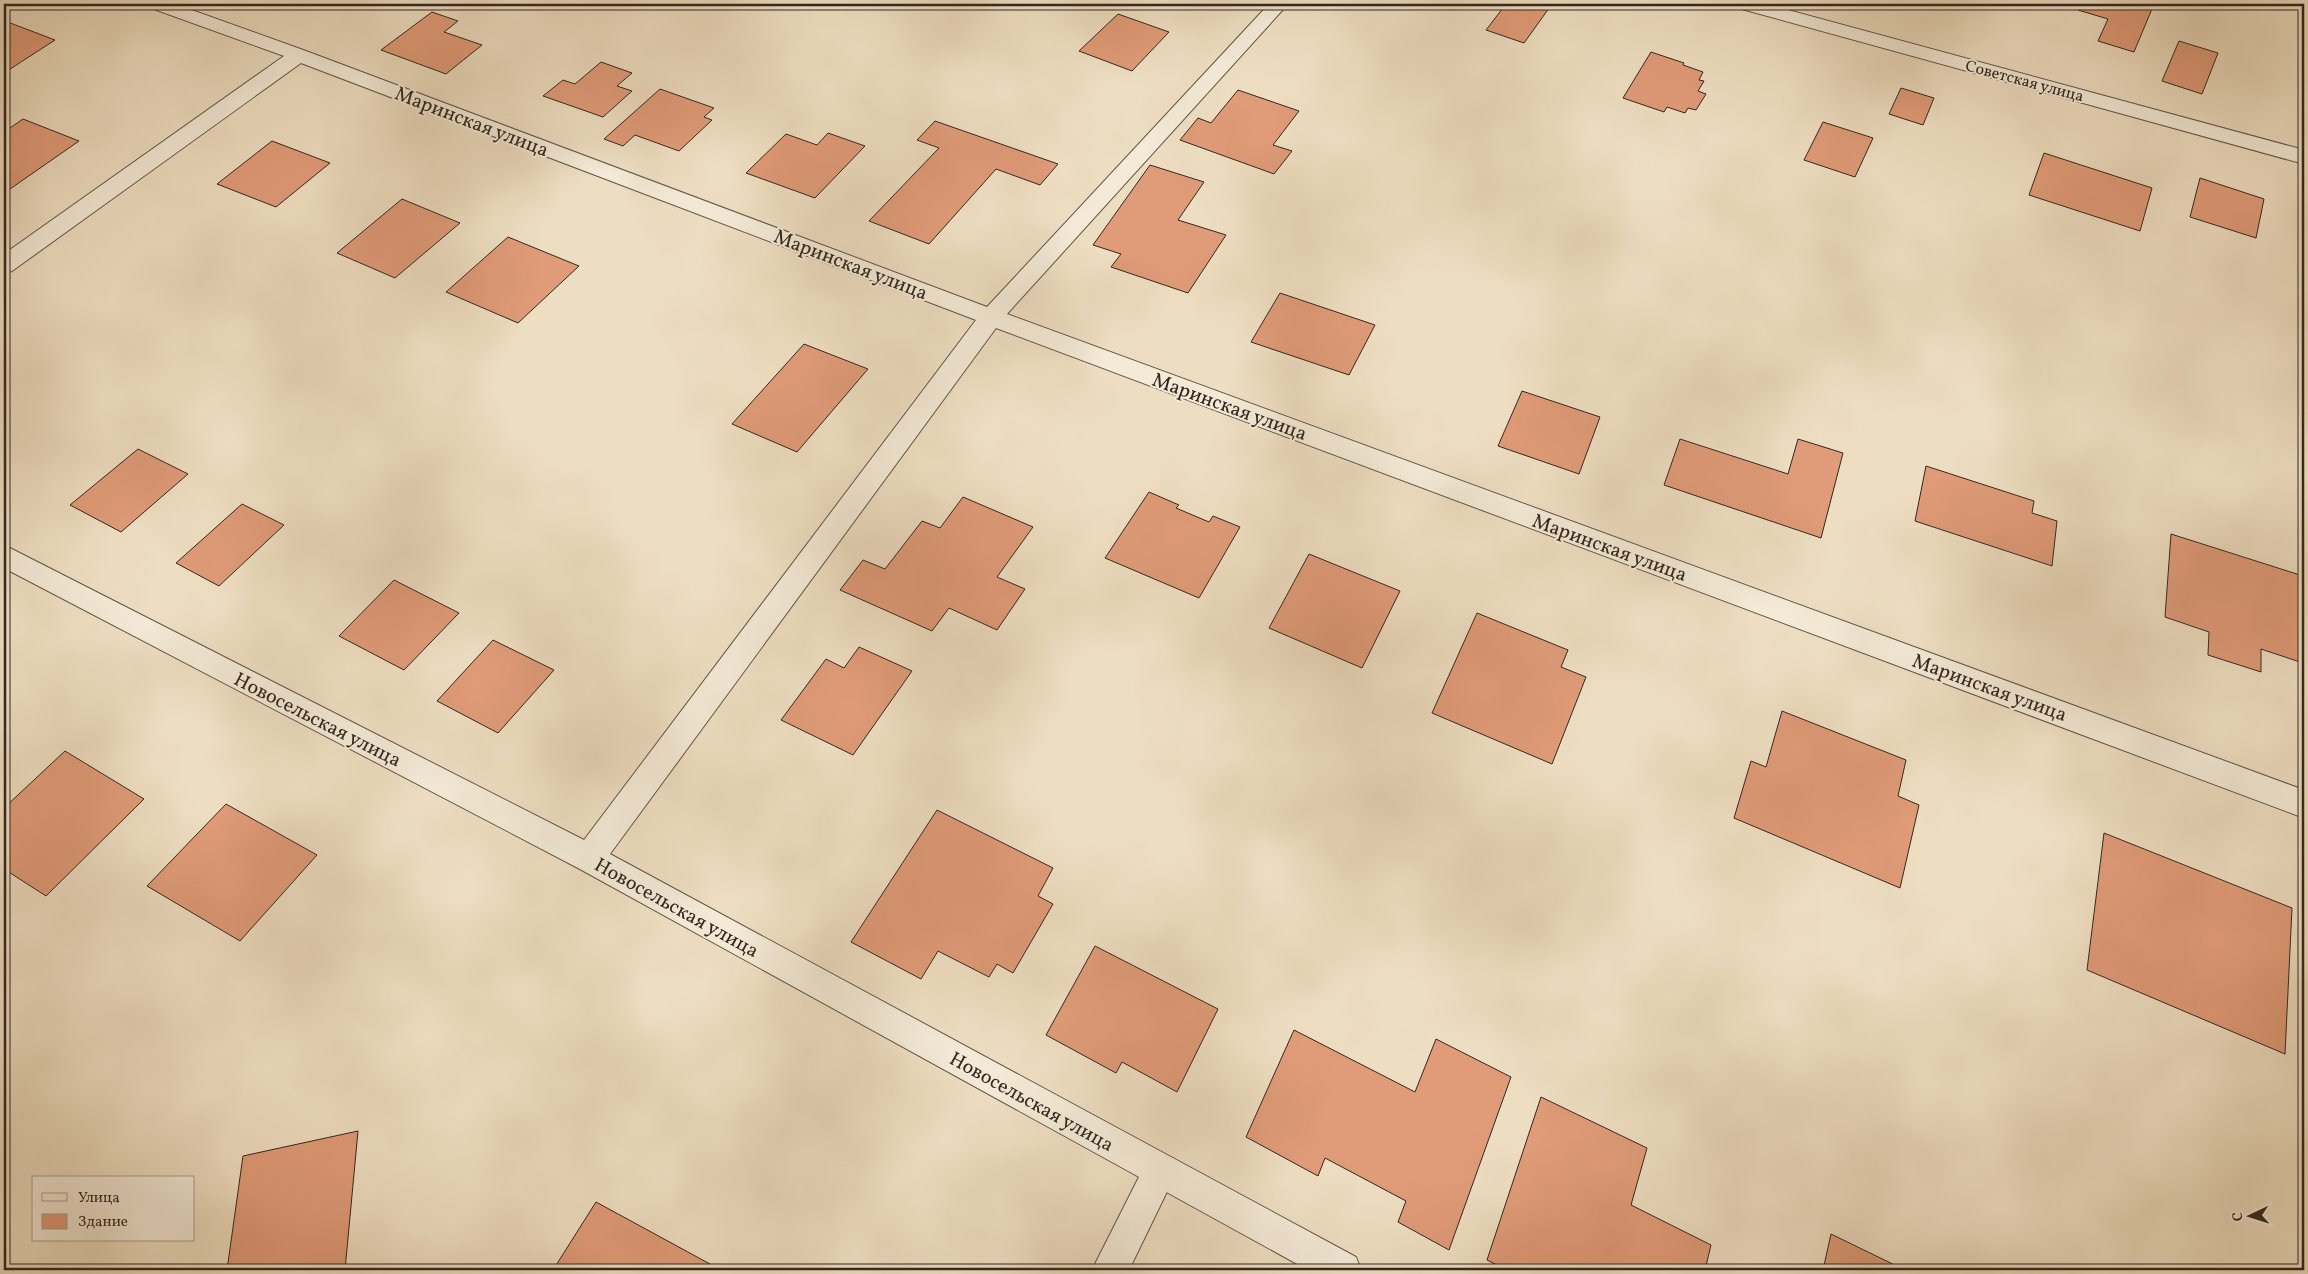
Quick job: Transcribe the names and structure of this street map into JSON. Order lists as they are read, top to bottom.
{
  "streets": {
    "street": ["Советская улица", "Маринская улица", "Новосельская улица"]
  },
  "legend": ["Улица", "Здание"],
  "north": "left"
}
